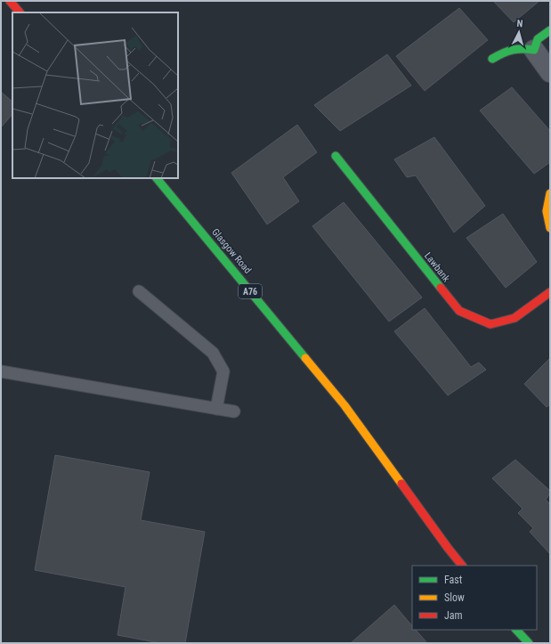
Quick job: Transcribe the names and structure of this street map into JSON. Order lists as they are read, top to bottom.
{
  "streets": {
    "main road": ["Glasgow Road", "Lawbank", "A76"]
  },
  "legend": ["Fast", "Slow", "Jam"],
  "north": "top"
}
